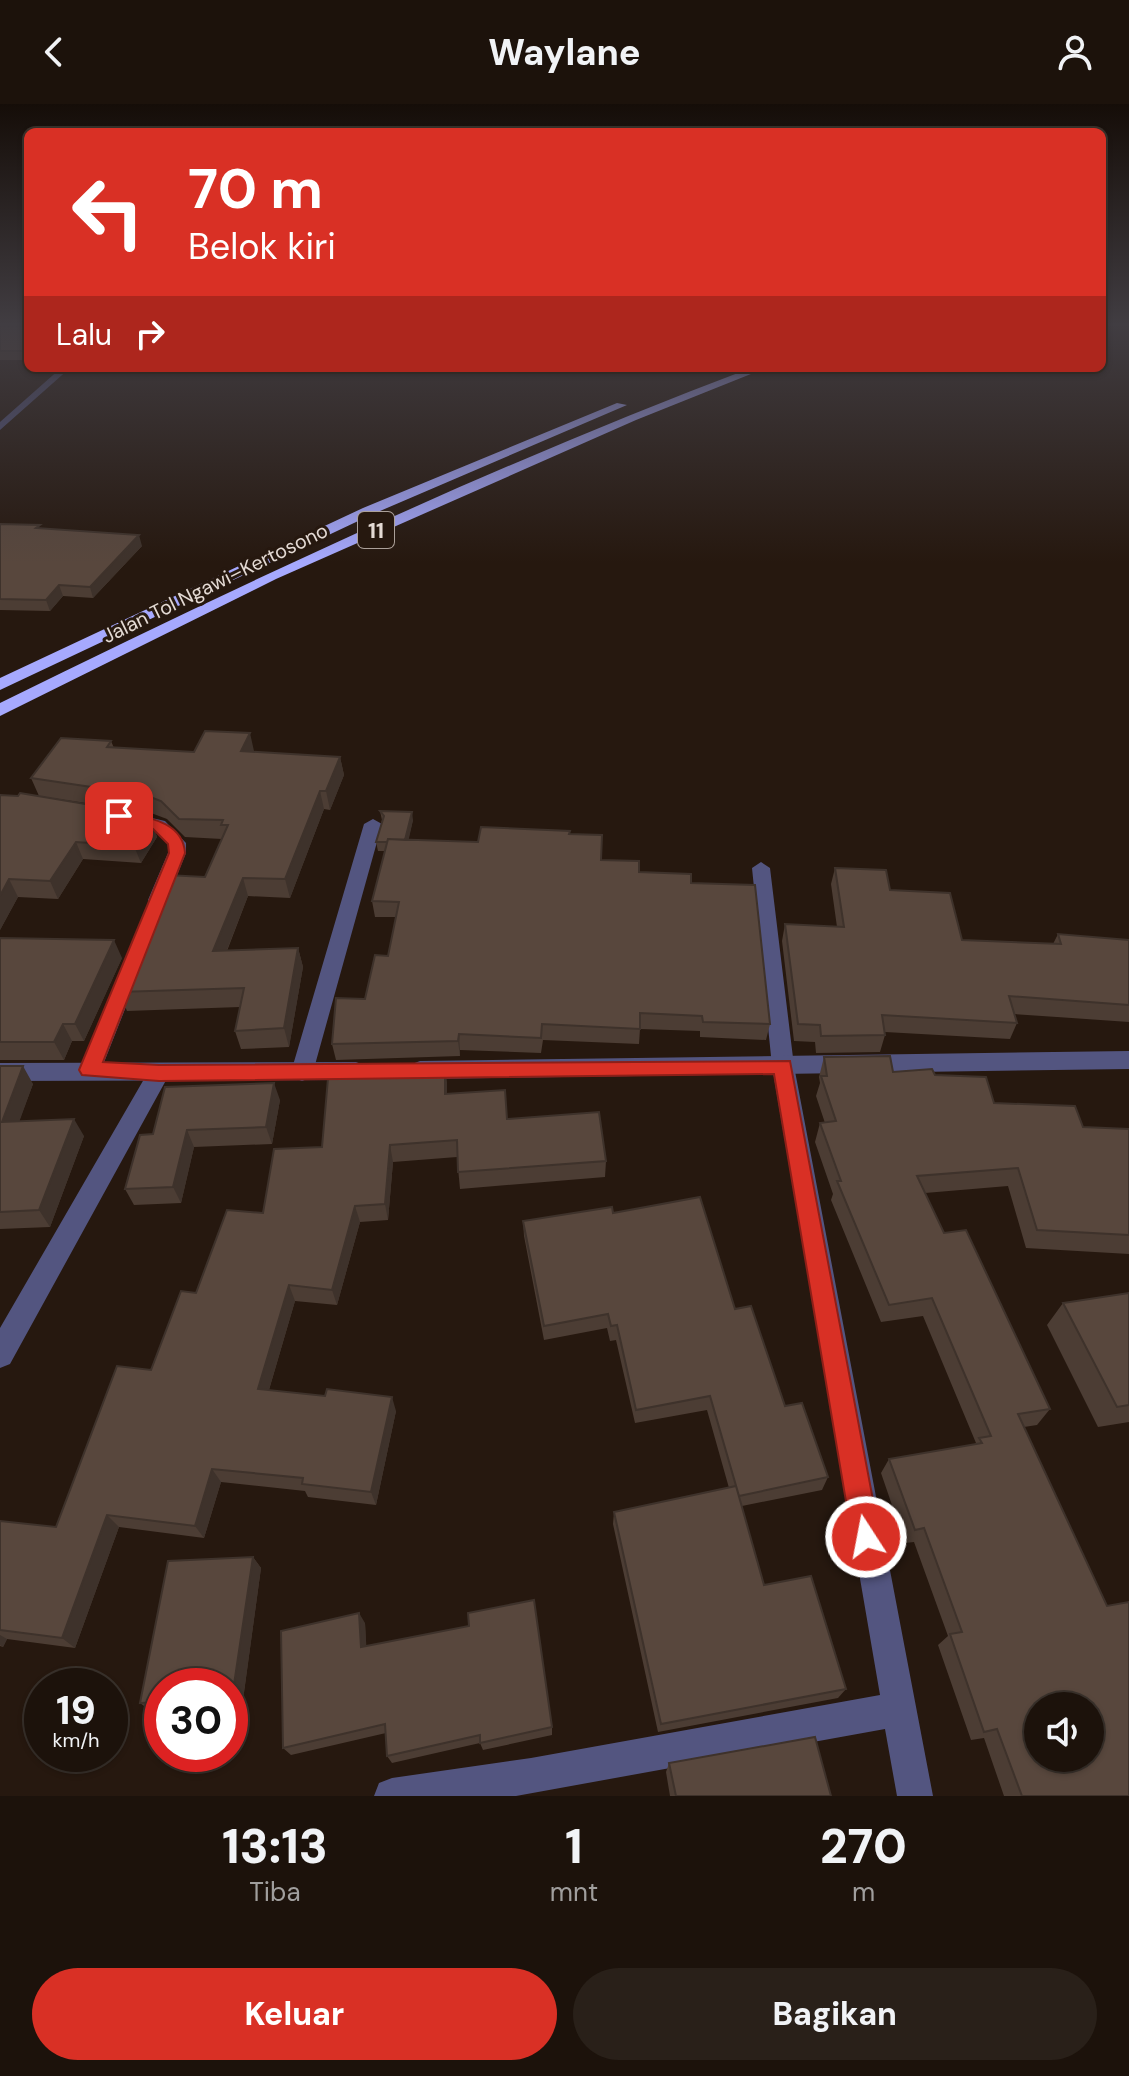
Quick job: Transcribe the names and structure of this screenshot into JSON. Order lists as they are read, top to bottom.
{
  "streets": {
    "highway": ["11", "Jalan Tol Ngawi–Kertosono"]
  },
  "page": {
    "header": "Waylane",
    "turn": ["70 m", "Belok kiri"],
    "then": "Lalu",
    "speed": "19 km/h",
    "limit": "30",
    "eta": [
      "13:13",
      "Tiba",
      "1",
      "mnt",
      "270",
      "m"
    ],
    "buttons": ["Keluar", "Bagikan"]
  }
}
